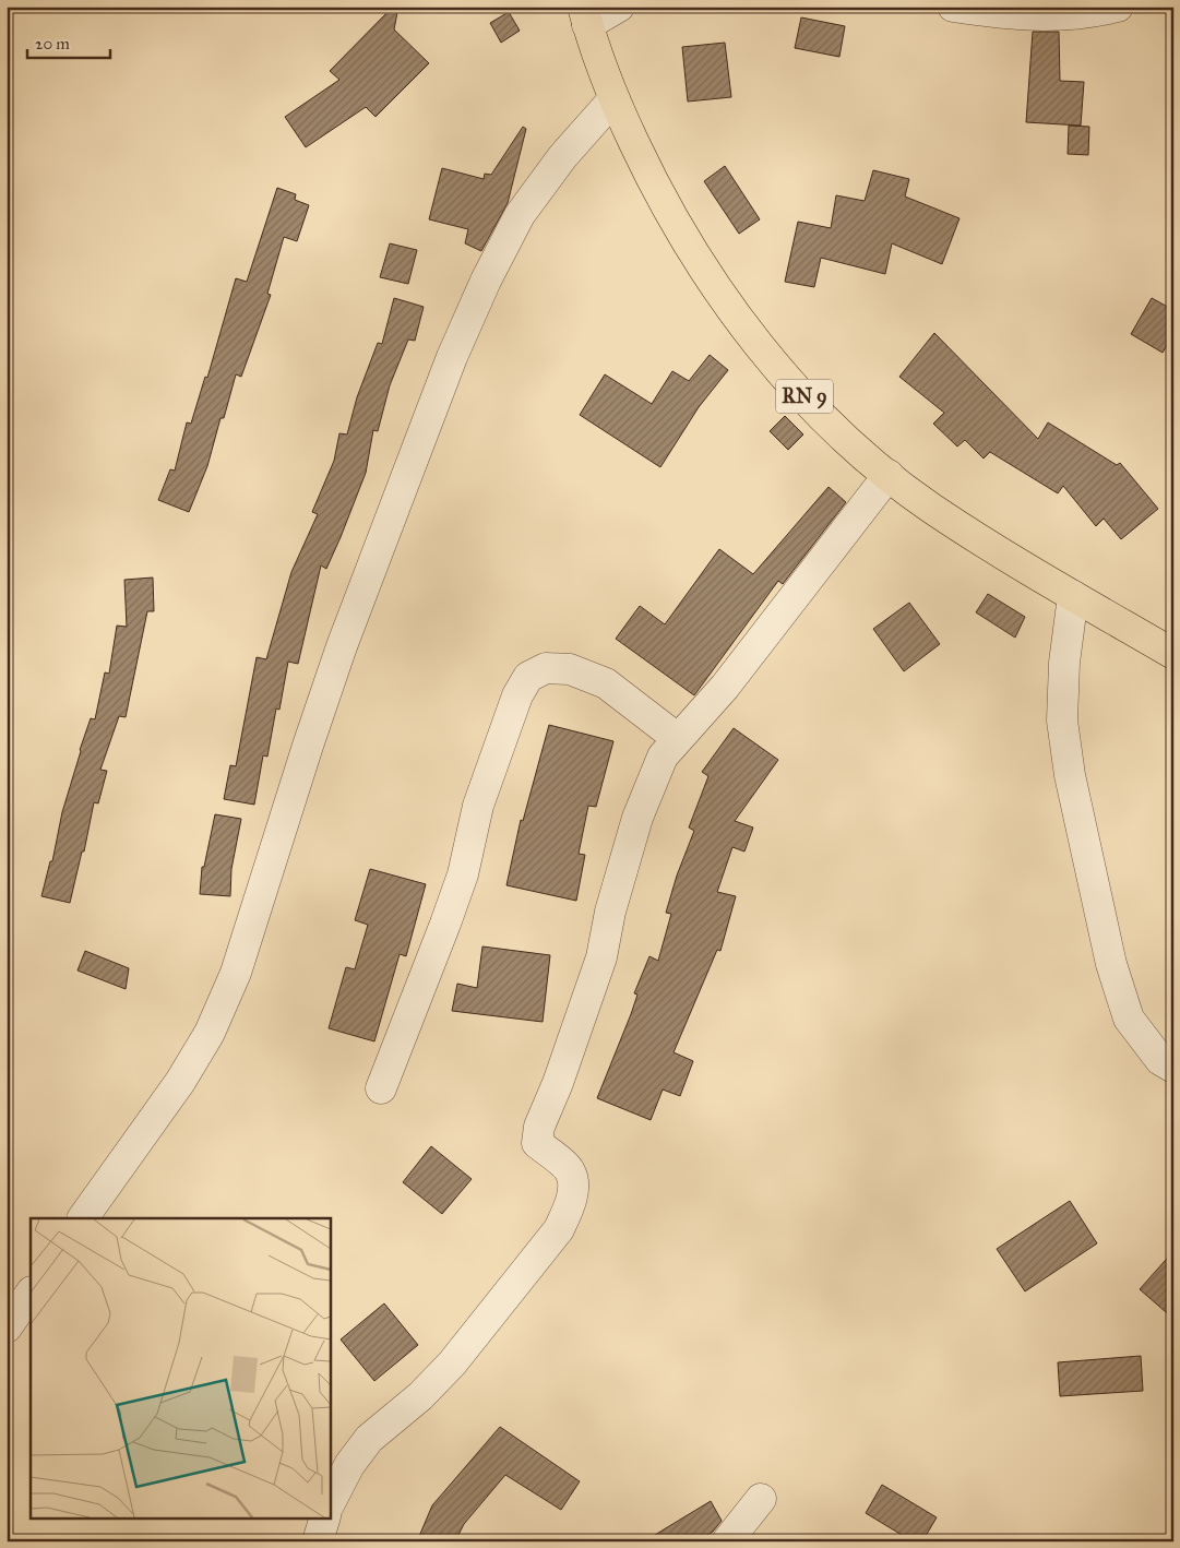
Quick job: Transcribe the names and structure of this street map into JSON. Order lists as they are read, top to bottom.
{
  "streets": {
    "main road": ["RN 9"]
  },
  "scale_bar": "20 m"
}
